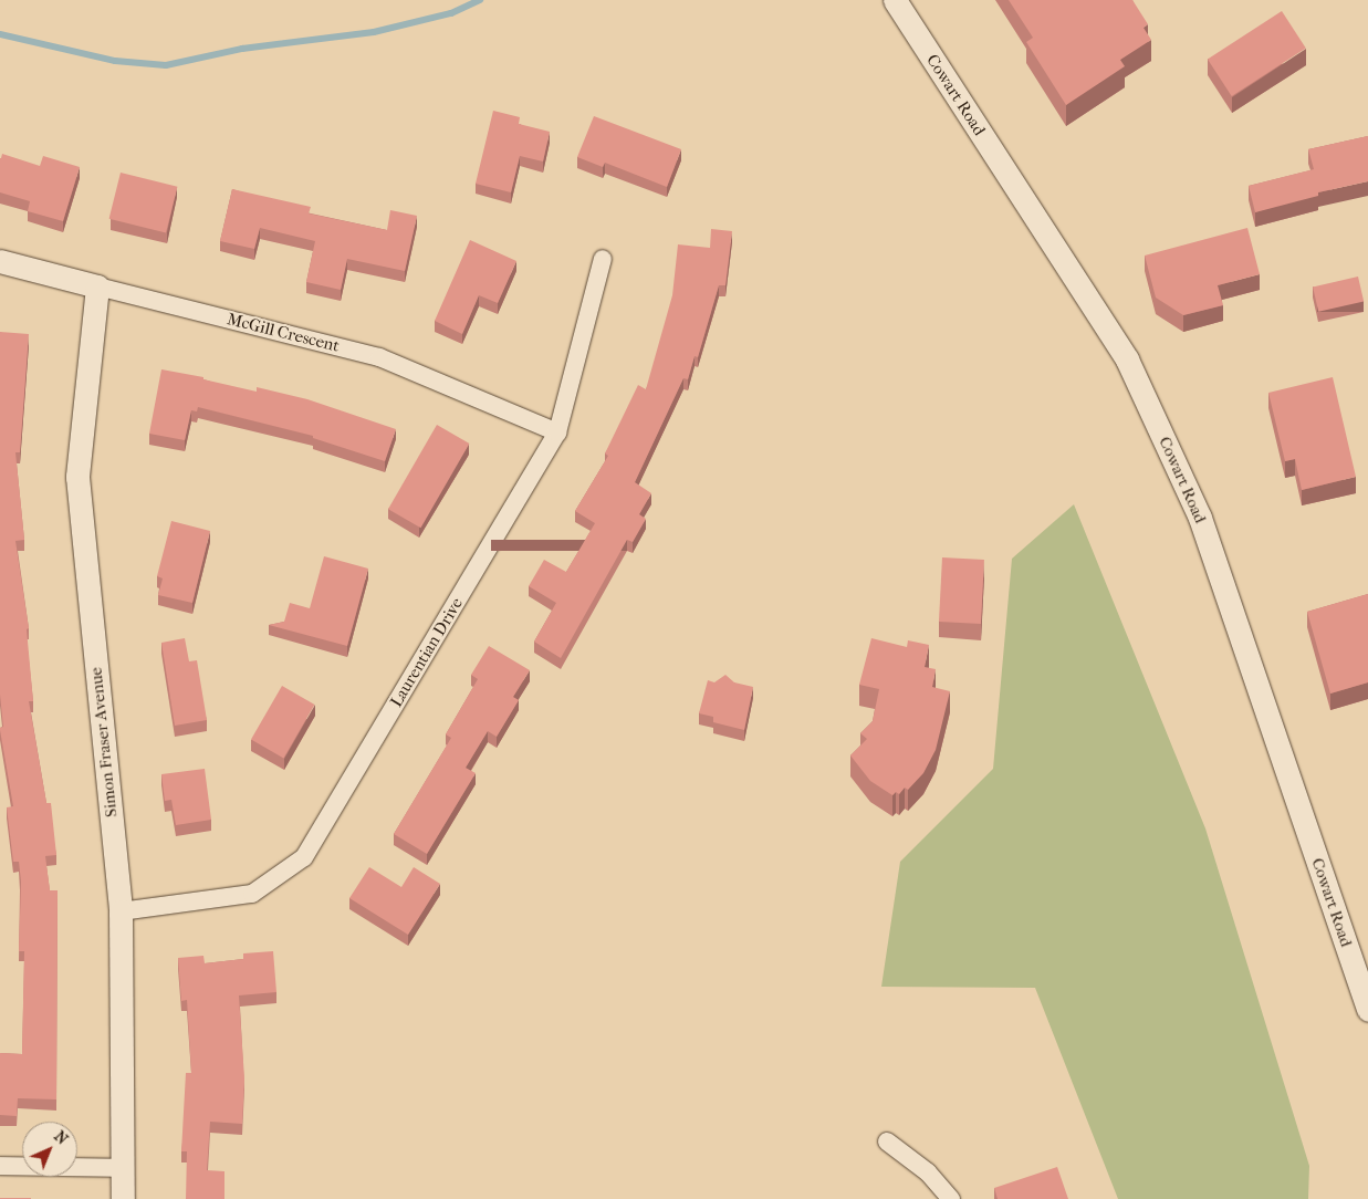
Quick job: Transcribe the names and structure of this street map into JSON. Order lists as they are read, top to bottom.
{
  "streets": {
    "street": [
      "Cowart Road",
      "McGill Crescent",
      "Laurentian Drive",
      "Simon Fraser Avenue"
    ]
  },
  "crossings": [
    ["McGill Crescent", "Laurentian Drive"],
    ["McGill Crescent", "Simon Fraser Avenue"],
    ["Laurentian Drive", "Simon Fraser Avenue"]
  ],
  "north": "top right"
}
